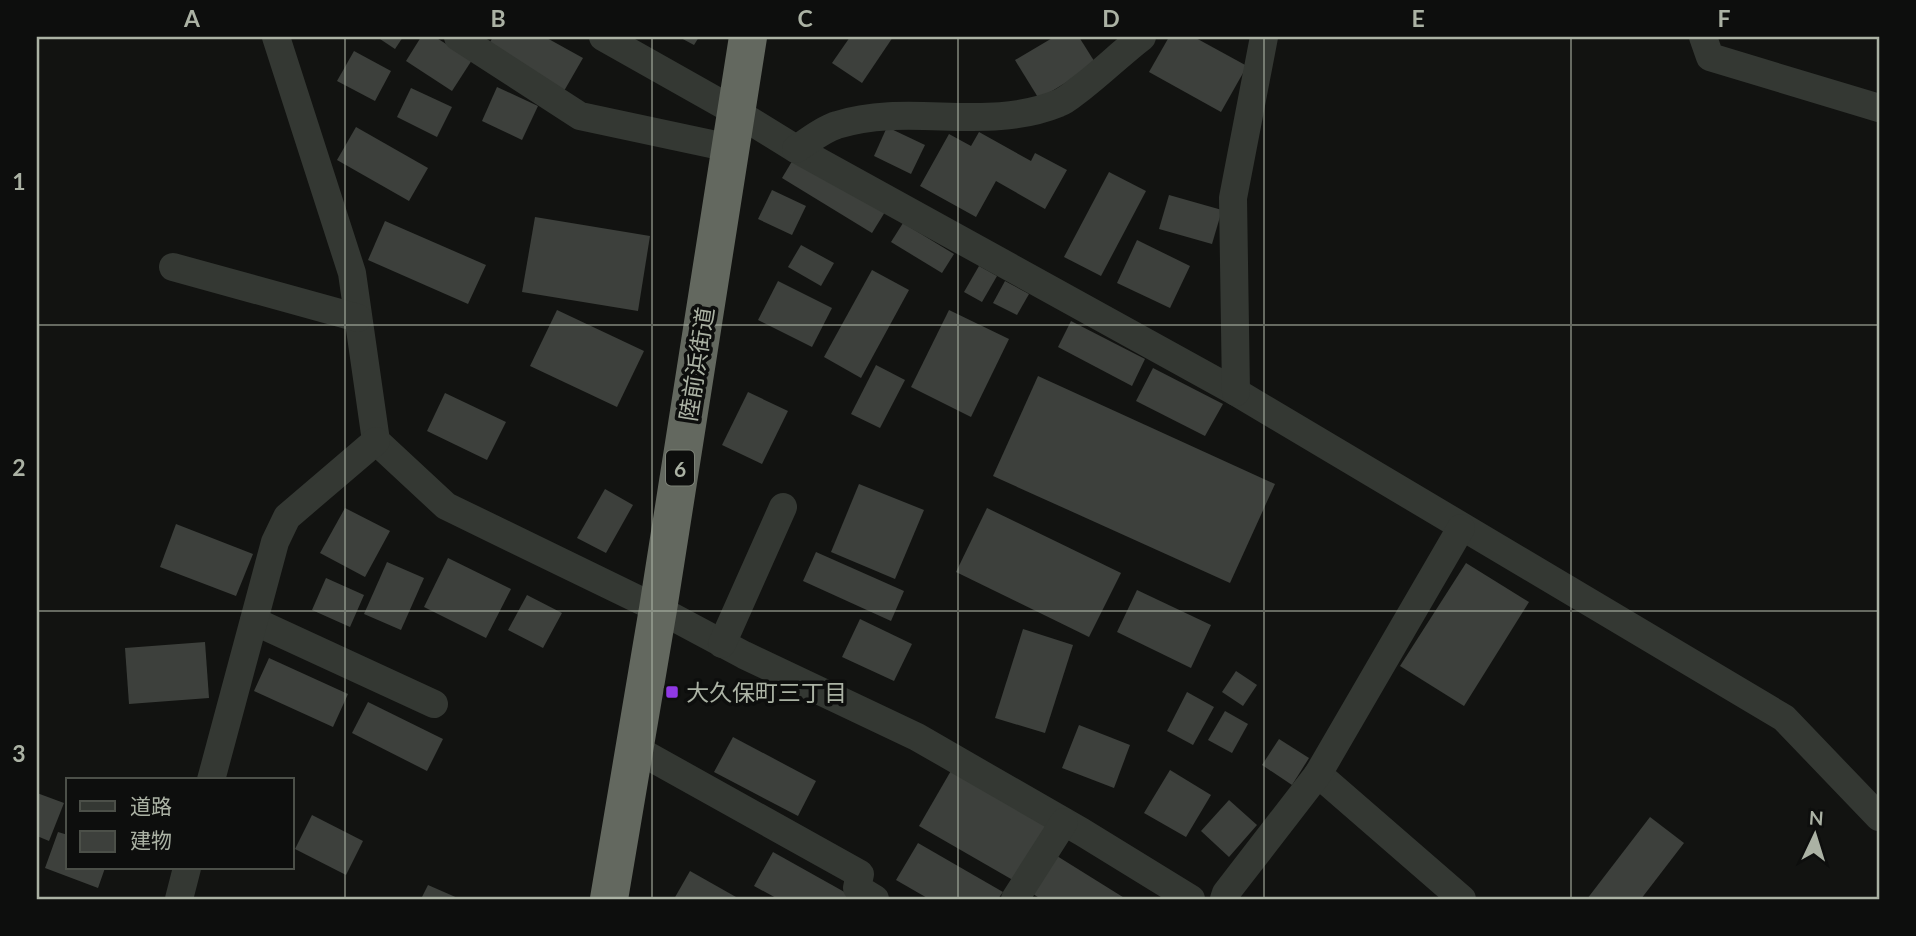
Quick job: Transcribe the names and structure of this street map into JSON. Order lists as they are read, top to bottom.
{
  "streets": {
    "highway": ["陸前浜街道", "6"]
  },
  "places": {
    "transit": ["大久保町三丁目"]
  },
  "legend": ["道路", "建物"],
  "north": "top",
  "grid": {
    "columns": [
      "A",
      "B",
      "C",
      "D",
      "E",
      "F"
    ],
    "rows": ["1", "2", "3"]
  }
}
